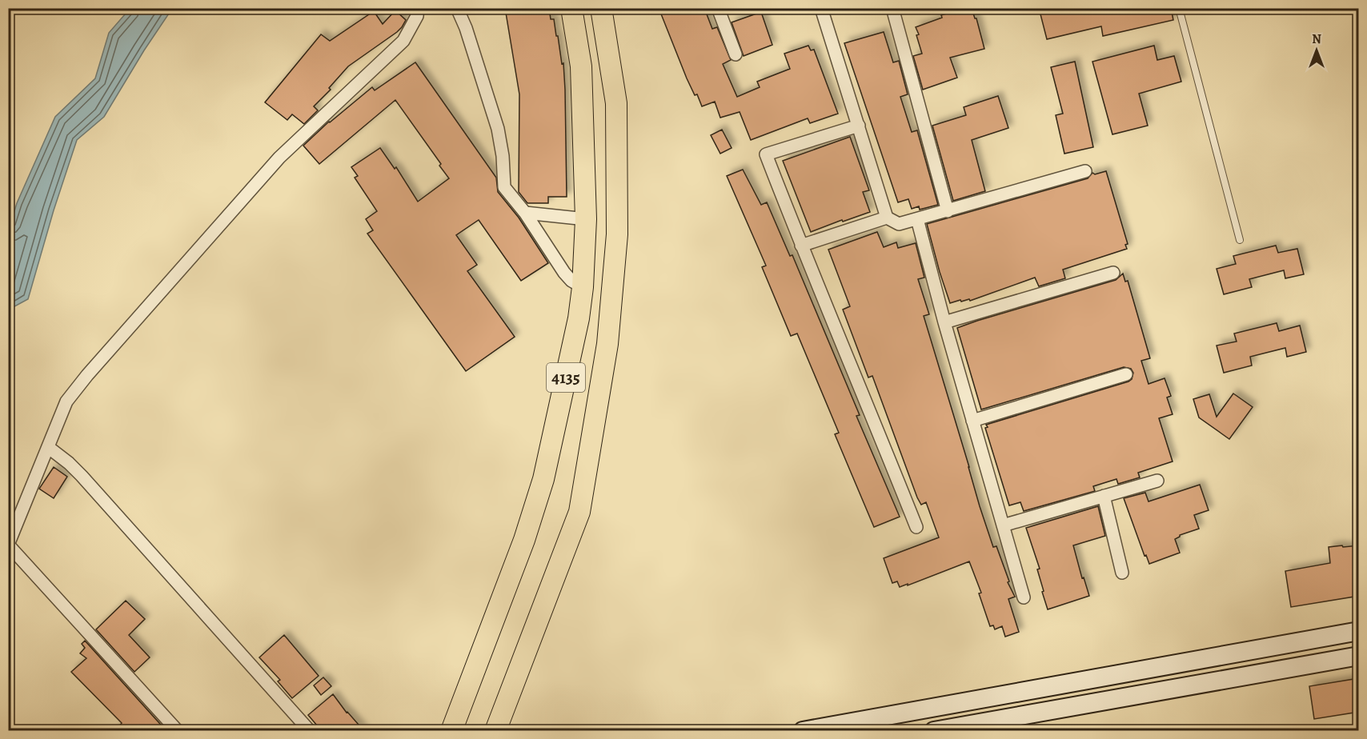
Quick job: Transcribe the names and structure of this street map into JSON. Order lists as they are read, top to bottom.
{
  "streets": {
    "main road": ["4135"]
  },
  "north": "top"
}
